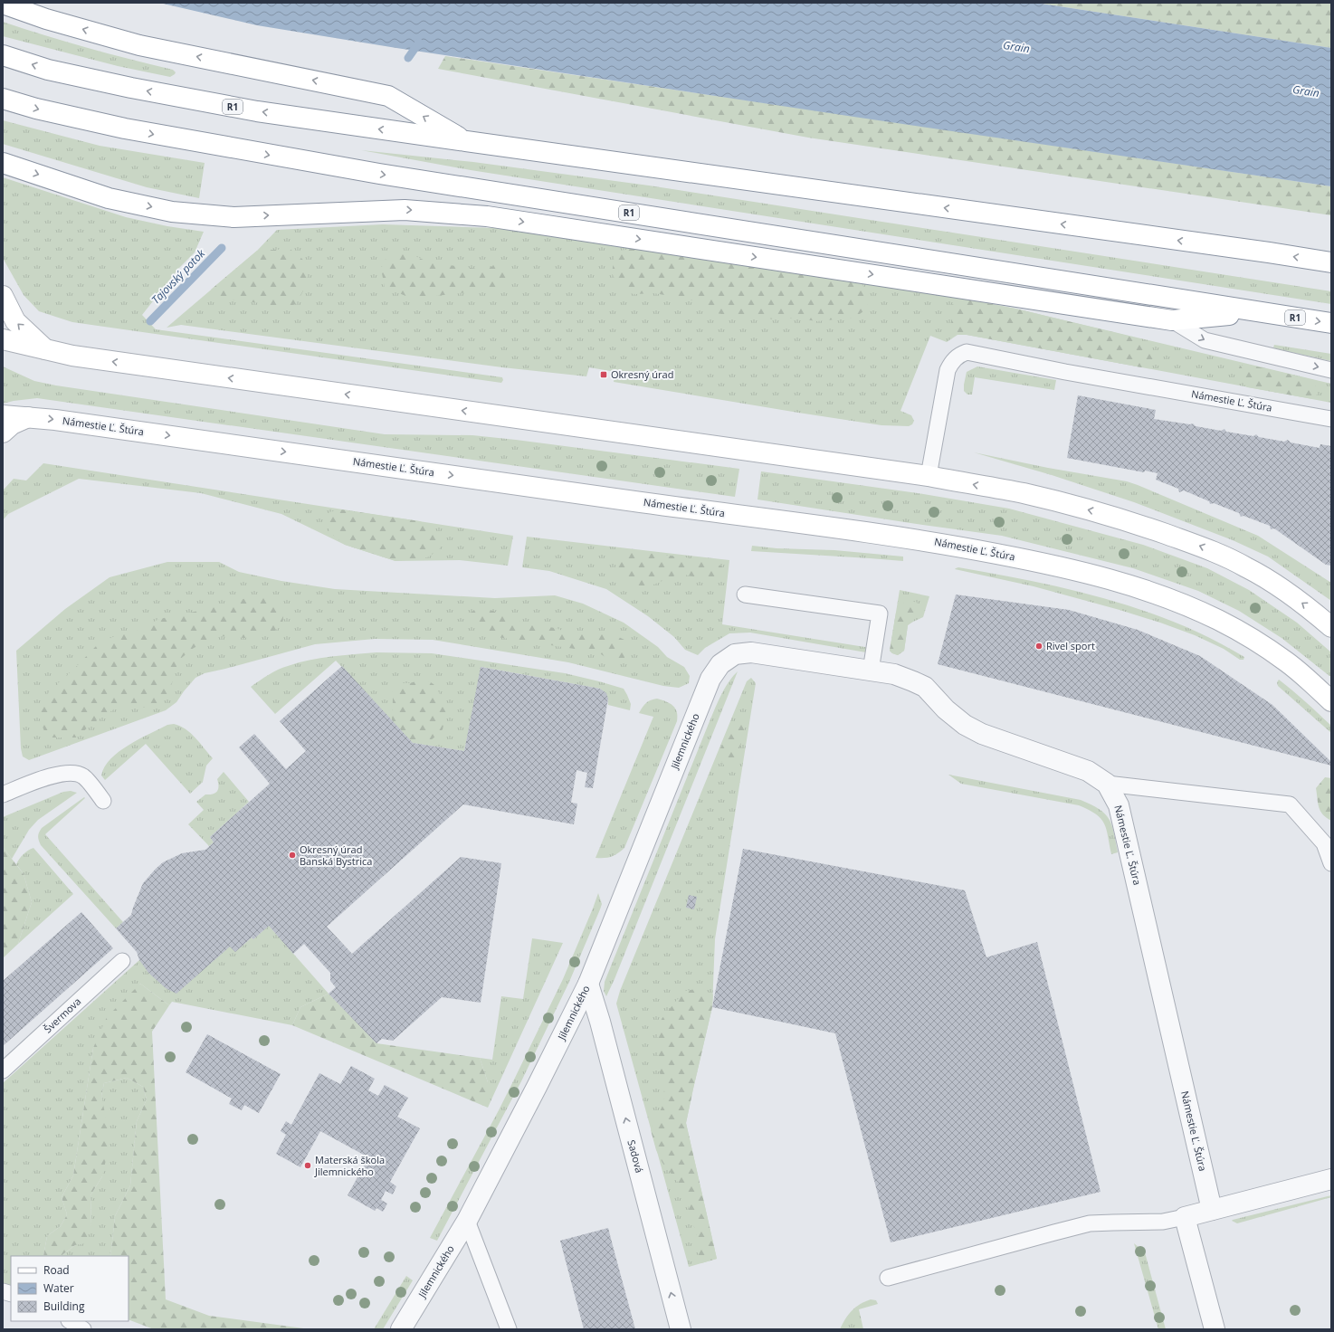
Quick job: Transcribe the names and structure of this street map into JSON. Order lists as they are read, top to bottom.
{
  "streets": {
    "main road": ["R1", "Námestie Ľ. Štúra"],
    "street": ["Jilemnického", "Sadová"],
    "lane": ["Švermova"]
  },
  "crossings": [
    ["Námestie Ľ. Štúra", "Jilemnického"],
    ["Jilemnického", "Sadová"]
  ],
  "one_way": ["Námestie Ľ. Štúra", "Sadová"],
  "water": ["Grain", "Tajovský potok"],
  "places": {
    "transit": ["Okresný úrad"],
    "other": ["Rivel sport", "Okresný úrad Banská Bystrica", "Materská škola Jilemnického"]
  },
  "legend": ["Road", "Water", "Building"]
}
